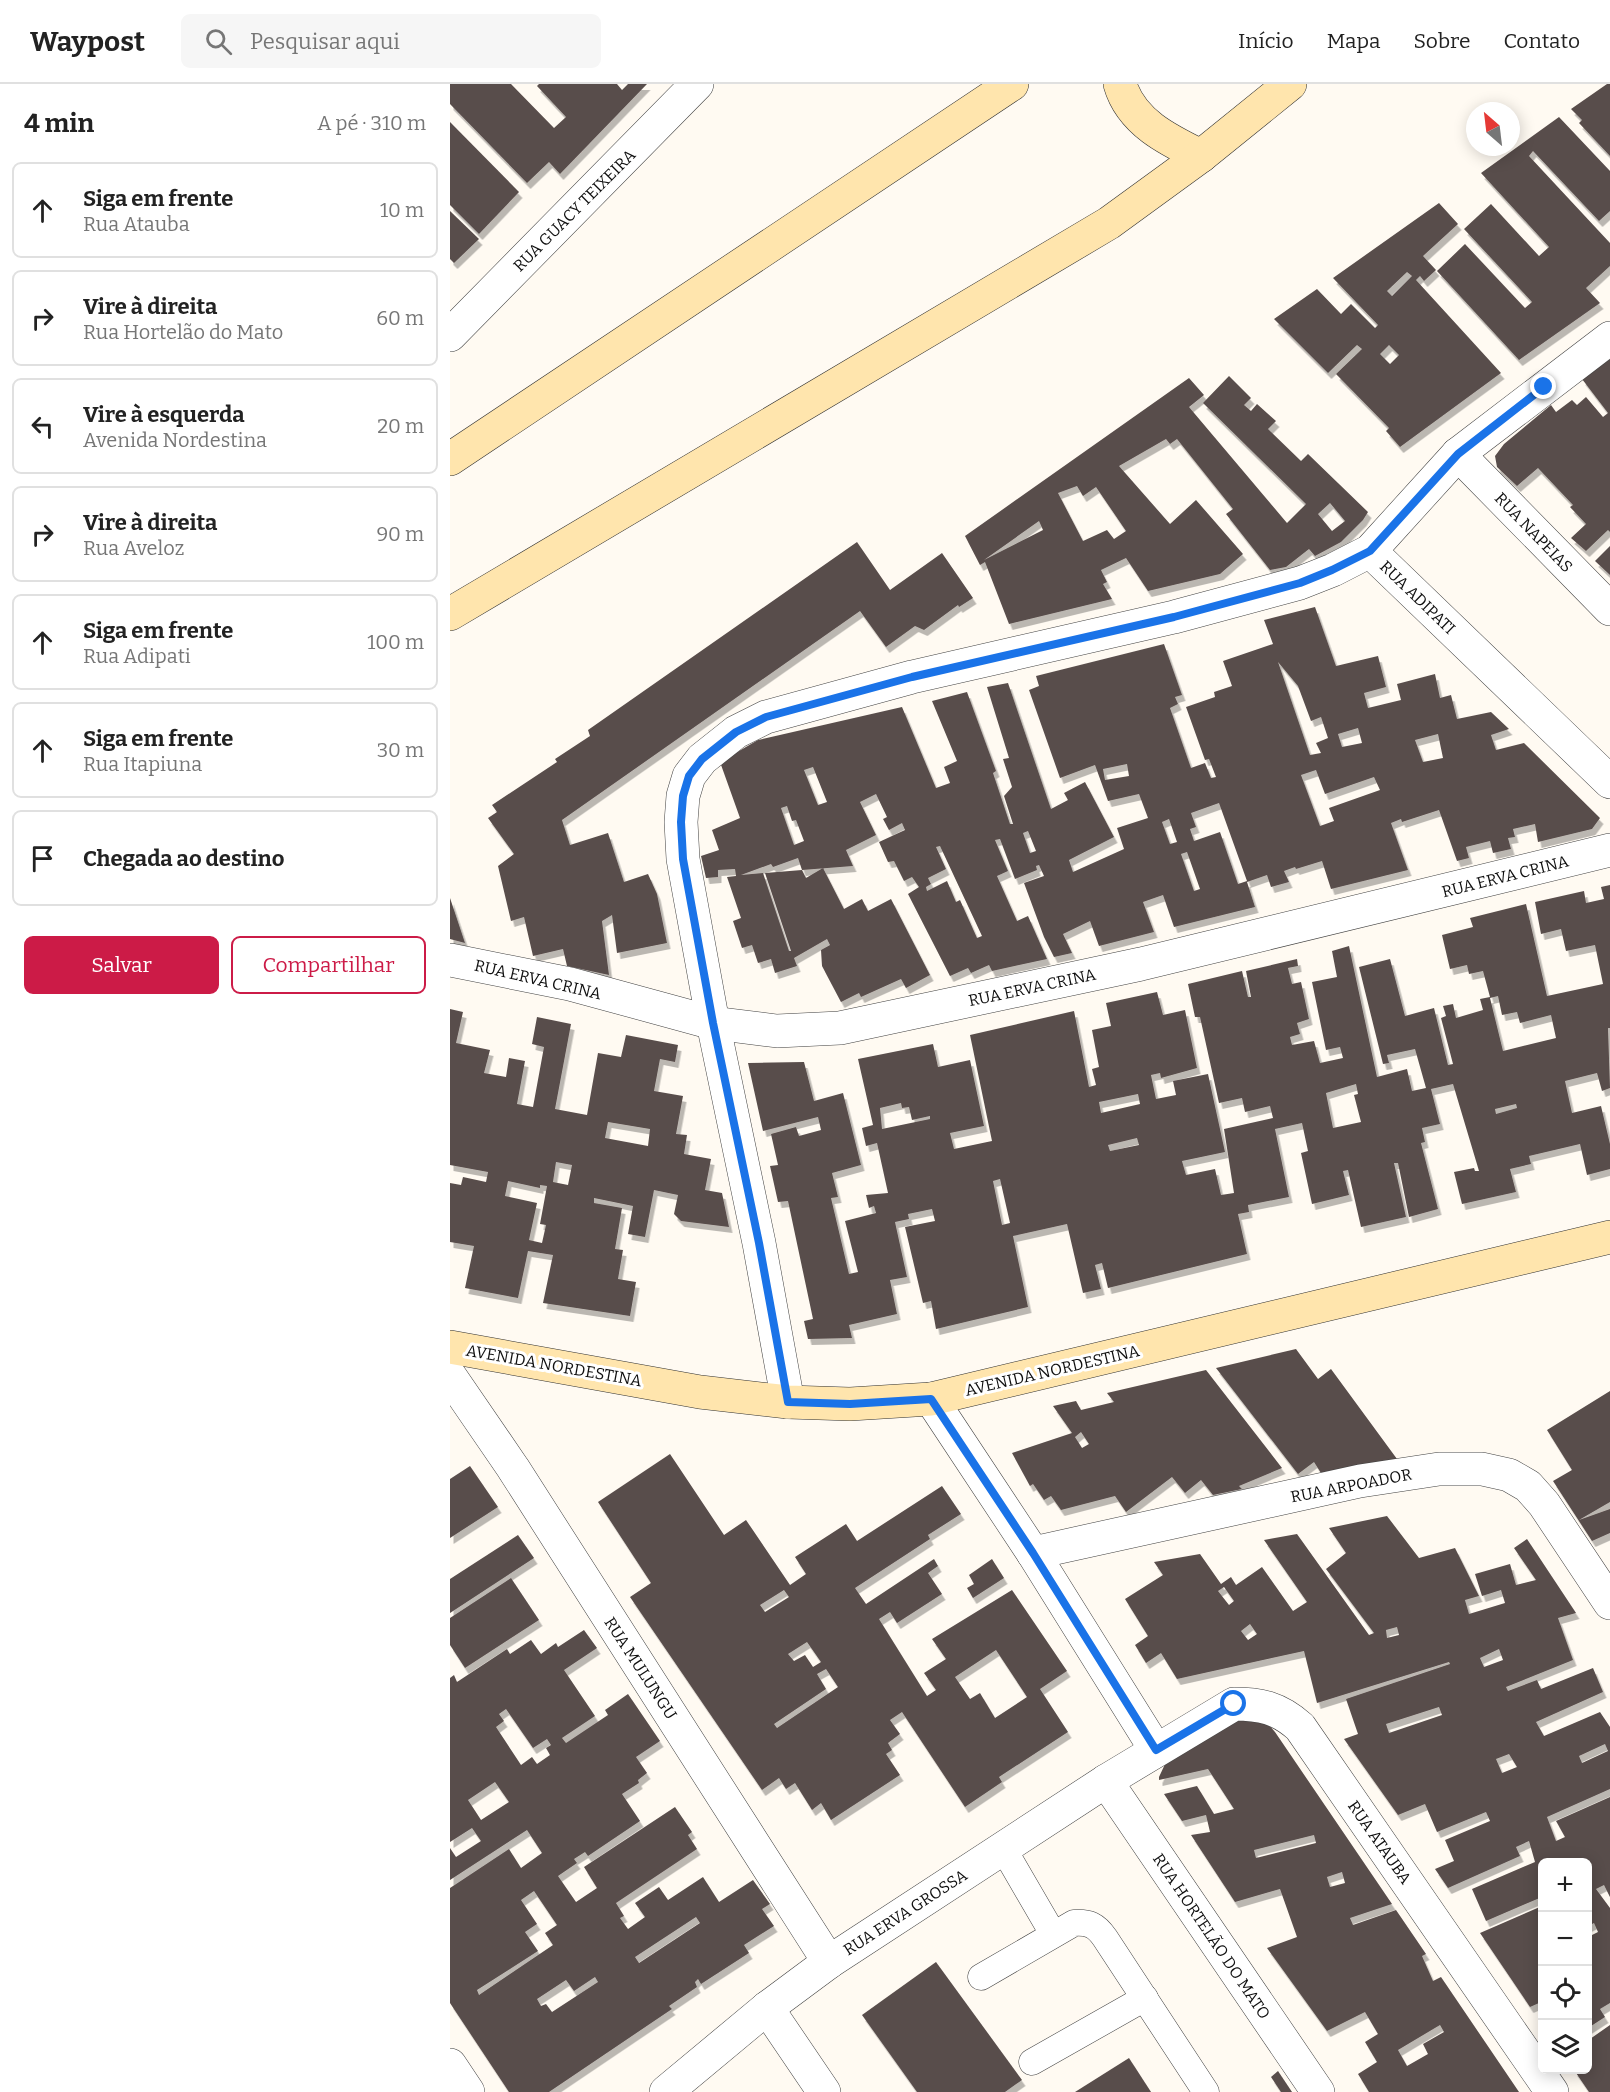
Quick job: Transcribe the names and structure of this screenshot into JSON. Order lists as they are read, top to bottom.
{
  "streets": {
    "street": [
      "RUA GUACY TEIXEIRA",
      "RUA NAPEIAS",
      "RUA ADIPATI",
      "RUA ERVA CRINA",
      "AVENIDA NORDESTINA",
      "RUA ARPOADOR",
      "RUA MULUNGU",
      "RUA ATAUBA",
      "RUA ERVA GROSSA",
      "RUA HORTELÃO DO MATO"
    ]
  },
  "crossings": [
    ["RUA ADIPATI", "RUA ERVA CRINA"],
    ["RUA MULUNGU", "RUA ERVA GROSSA"],
    ["RUA ATAUBA", "RUA ERVA GROSSA"],
    ["RUA ERVA GROSSA", "RUA HORTELÃO DO MATO"]
  ],
  "north": "top left",
  "page": {
    "header": "Waypost",
    "search": "Pesquisar aqui",
    "nav": [
      "Início",
      "Mapa",
      "Sobre",
      "Contato"
    ],
    "heading": ["4 min", "A pé · 310 m"],
    "list": [
      ["Siga em frente", "Rua Atauba", "10 m"],
      ["Vire à direita", "Rua Hortelão do Mato", "60 m"],
      ["Vire à esquerda", "Avenida Nordestina", "20 m"],
      ["Vire à direita", "Rua Aveloz", "90 m"],
      ["Siga em frente", "Rua Adipati", "100 m"],
      ["Siga em frente", "Rua Itapiuna", "30 m"],
      "Chegada ao destino"
    ],
    "buttons": ["Salvar", "Compartilhar"],
    "map_buttons": ["+", "−"]
  }
}
